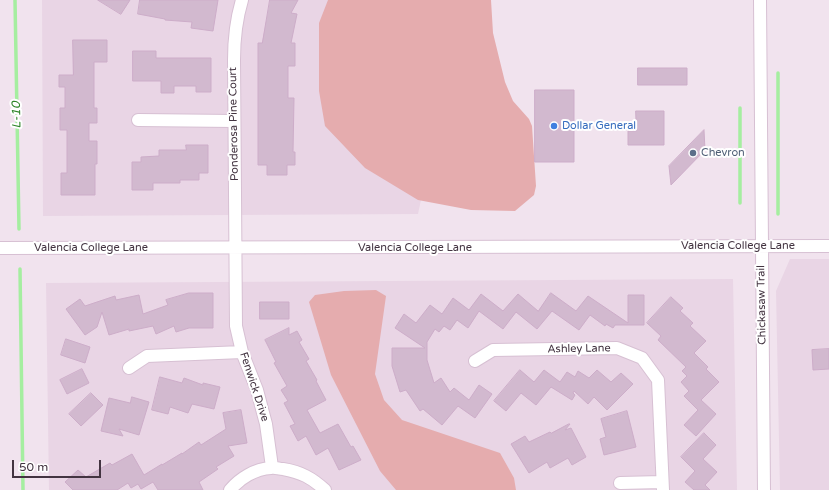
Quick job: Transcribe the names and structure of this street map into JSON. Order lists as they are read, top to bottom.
{
  "streets": {
    "street": [
      "Ponderosa Pine Court",
      "Valencia College Lane",
      "Chickasaw Trail",
      "Ashley Lane",
      "Fenwick Drive"
    ]
  },
  "crossings": [
    ["Ponderosa Pine Court", "Valencia College Lane"],
    ["Ponderosa Pine Court", "Fenwick Drive"],
    ["Valencia College Lane", "Chickasaw Trail"],
    ["Valencia College Lane", "Fenwick Drive"]
  ],
  "water": ["L-10"],
  "places": ["Dollar General", "Chevron"],
  "scale_bar": "50 m"
}
